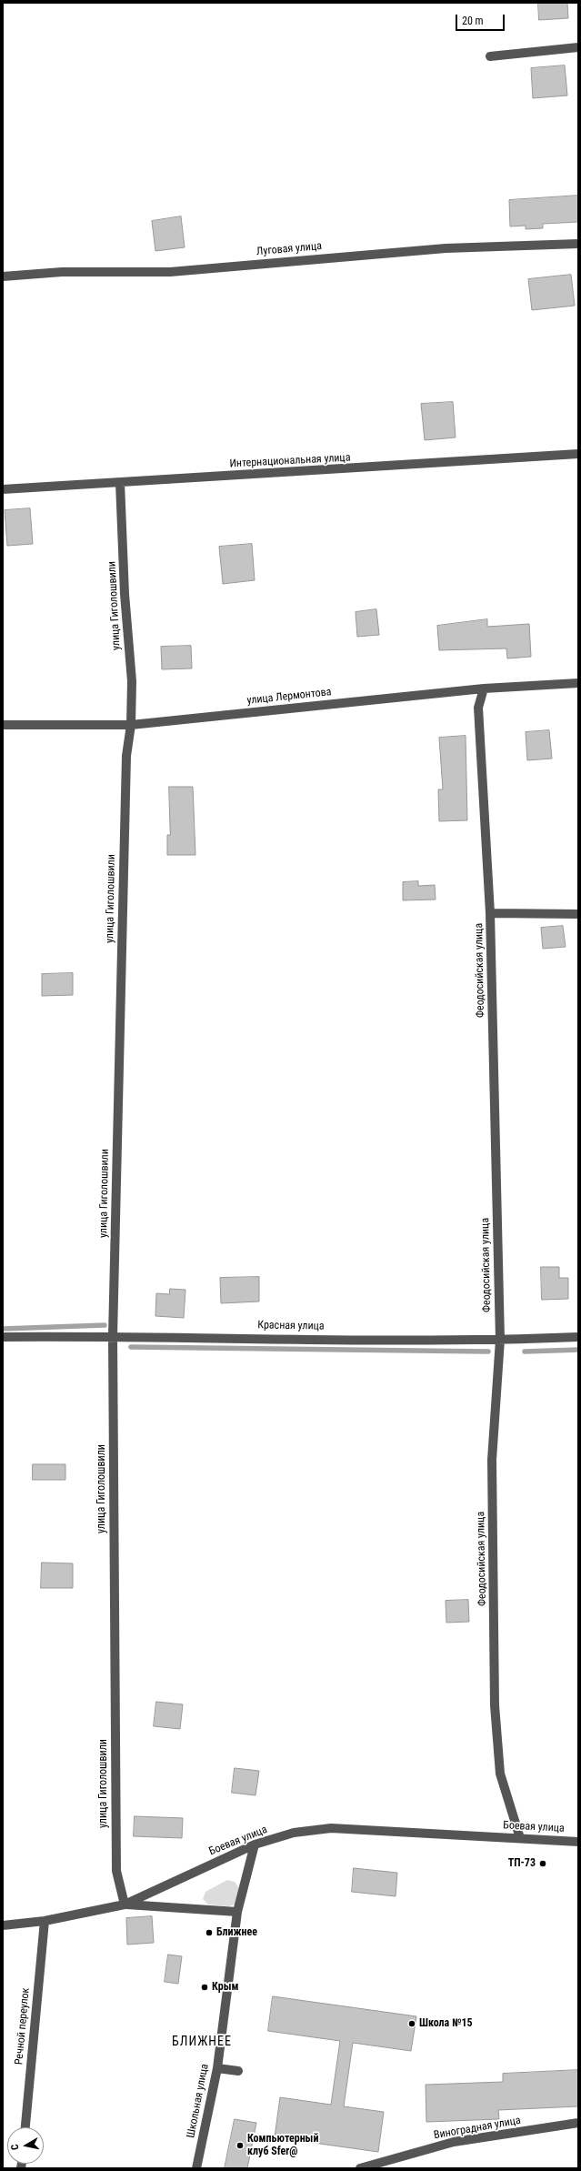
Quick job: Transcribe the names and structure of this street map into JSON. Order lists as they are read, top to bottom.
{
  "streets": {
    "street": [
      "Луговая улица",
      "Интернациональная улица",
      "улица Гиголошвили",
      "улица Лермонтова",
      "Феодосийская улица",
      "Красная улица",
      "Боевая улица",
      "Речной переулок",
      "Школьная улица",
      "Виноградная улица"
    ]
  },
  "crossings": [
    ["Интернациональная улица", "улица Гиголошвили"],
    ["улица Гиголошвили", "улица Лермонтова"],
    ["улица Гиголошвили", "Красная улица"],
    ["улица Гиголошвили", "Боевая улица"],
    ["улица Лермонтова", "Феодосийская улица"],
    ["Феодосийская улица", "Красная улица"],
    ["Феодосийская улица", "Боевая улица"],
    ["Боевая улица", "Речной переулок"],
    ["Боевая улица", "Школьная улица"]
  ],
  "districts": ["БЛИЖНЕЕ"],
  "places": [
    "ТП-73",
    "Ближнее",
    "Крым",
    "Школа №15",
    "Компьютерный клуб Sfer@"
  ],
  "scale_bar": "20 m",
  "north": "left"
}
